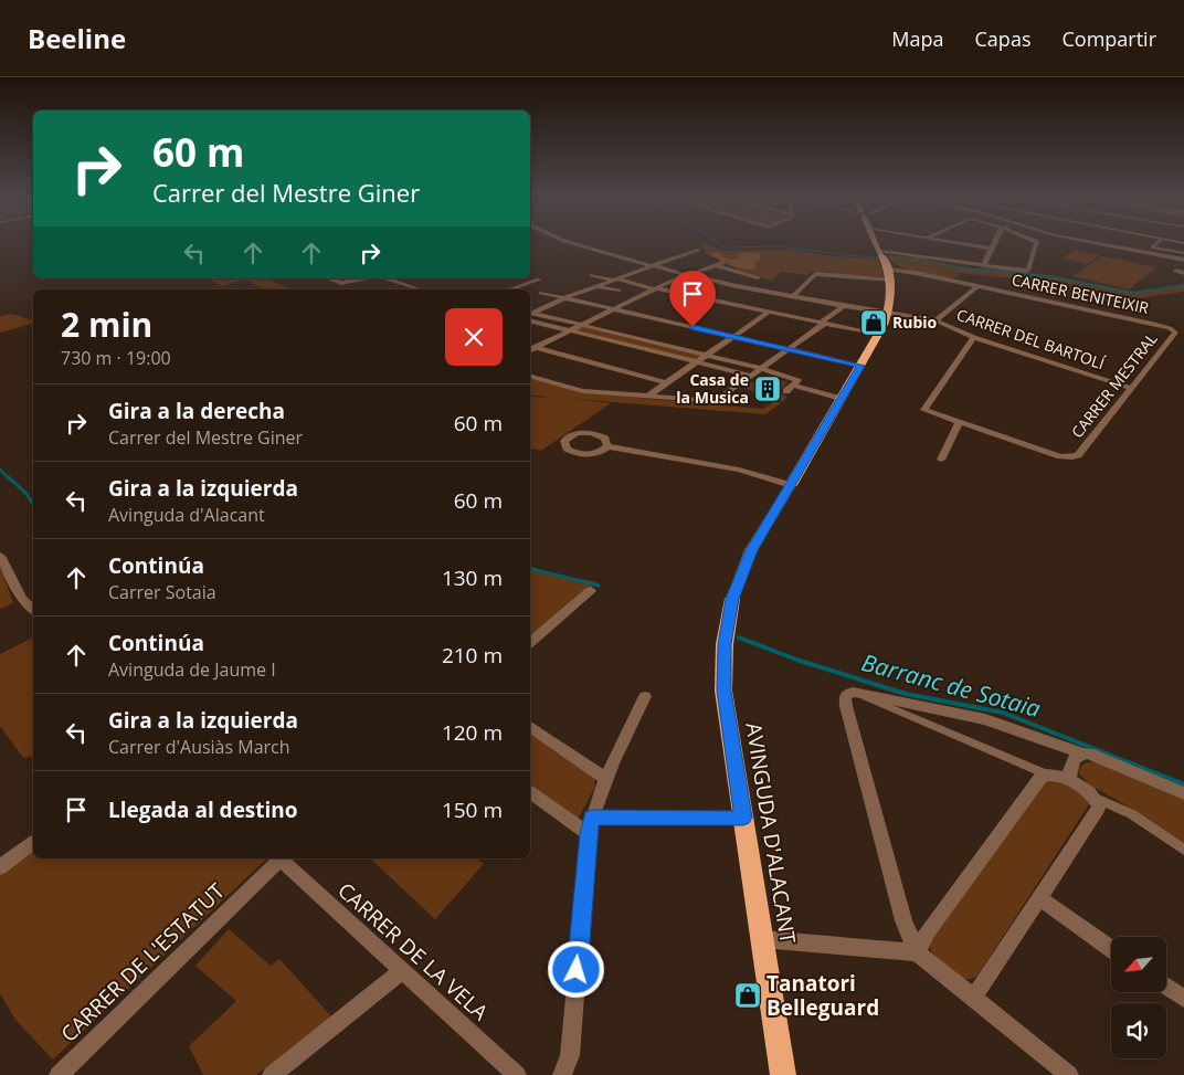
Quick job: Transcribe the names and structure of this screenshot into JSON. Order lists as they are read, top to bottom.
{
  "streets": {
    "highway": ["AVINGUDA D'ALACANT"],
    "street": [
      "CARRER BENITEIXIR",
      "CARRER DEL BARTOLÍ",
      "CARRER MESTRAL",
      "CARRER DE LA VELA",
      "CARRER DE L'ESTATUT"
    ]
  },
  "crossings": [
    ["CARRER BENITEIXIR", "CARRER MESTRAL"],
    ["CARRER DEL BARTOLÍ", "CARRER MESTRAL"],
    ["CARRER DE LA VELA", "CARRER DE L'ESTATUT"]
  ],
  "water": ["Barranc de Sotaia"],
  "places": {
    "shop": ["Rubio", "Tanatori Belleguard"],
    "building": ["Casa de la Musica"]
  },
  "north": "bottom left",
  "page": {
    "header": "Beeline",
    "nav": ["Mapa", "Capas", "Compartir"],
    "turn": ["60 m", "Carrer del Mestre Giner"],
    "heading": ["2 min", "730 m · 19:00"],
    "list": [
      {
        "name": "Gira a la derecha",
        "note": "Carrer del Mestre Giner",
        "value": "60 m"
      },
      {
        "name": "Gira a la izquierda",
        "note": "Avinguda d'Alacant",
        "value": "60 m"
      },
      {
        "name": "Continúa",
        "note": "Carrer Sotaia",
        "value": "130 m"
      },
      {
        "name": "Continúa",
        "note": "Avinguda de Jaume I",
        "value": "210 m"
      },
      {
        "name": "Gira a la izquierda",
        "note": "Carrer d'Ausiàs March",
        "value": "120 m"
      },
      {
        "name": "Llegada al destino",
        "value": "150 m"
      }
    ]
  }
}
